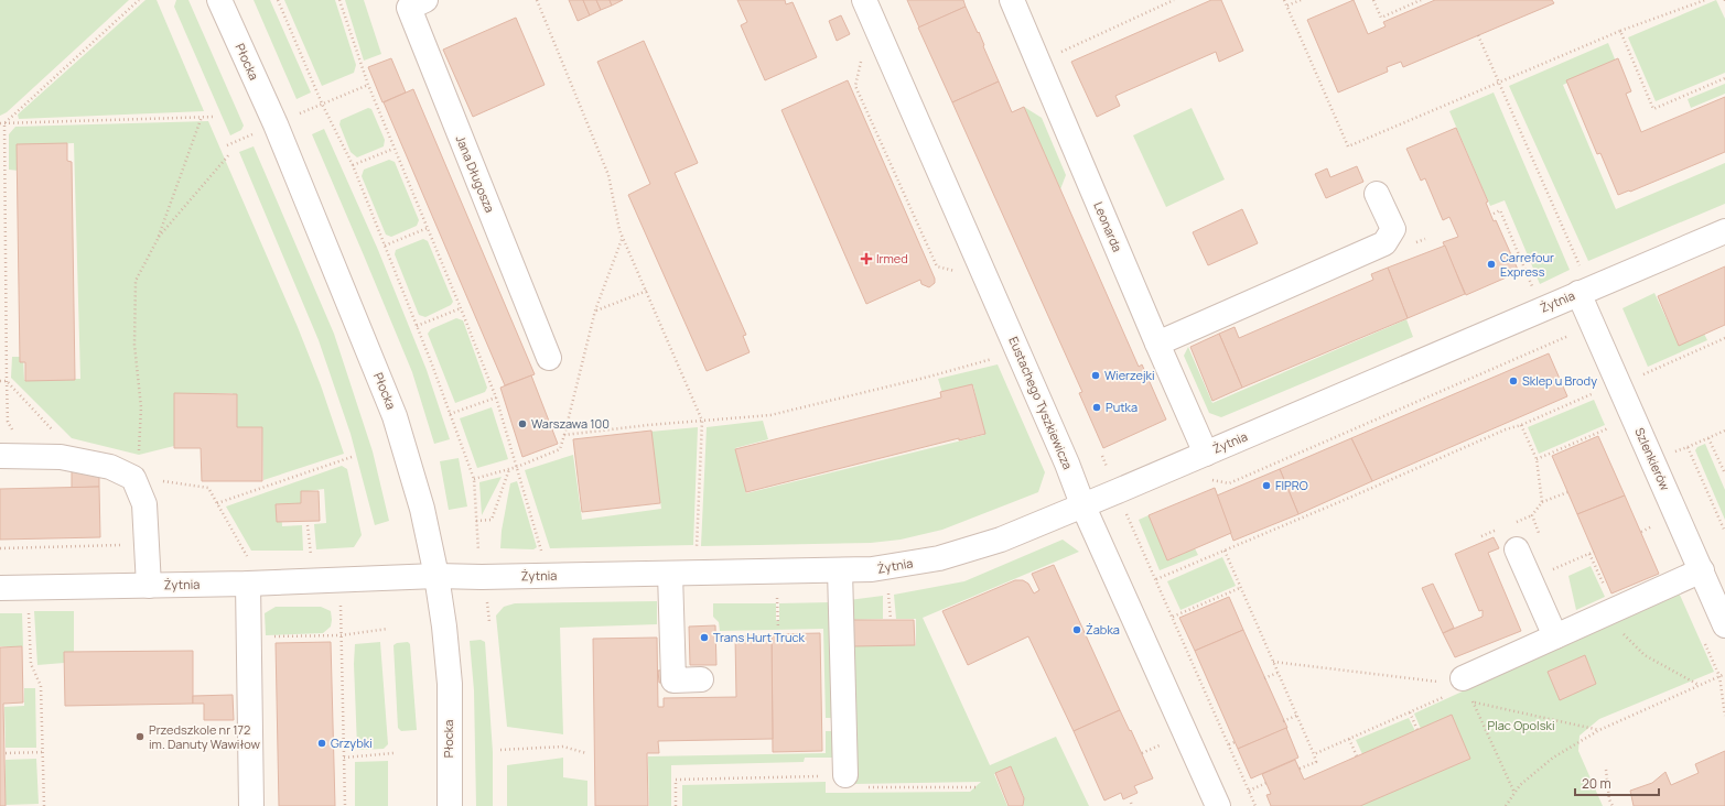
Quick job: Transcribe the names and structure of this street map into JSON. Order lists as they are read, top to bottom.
{
  "streets": {
    "street": [
      "Płocka",
      "Jana Długosza",
      "Leonarda",
      "Żytnia",
      "Eustachego Tyszkiewicza",
      "Szlenkierów"
    ]
  },
  "crossings": [
    ["Płocka", "Żytnia"],
    ["Leonarda", "Żytnia"],
    ["Żytnia", "Eustachego Tyszkiewicza"],
    ["Żytnia", "Szlenkierów"]
  ],
  "parks": ["Plac Opolski"],
  "places": {
    "health": ["Irmed"],
    "other": [
      "Carrefour Express",
      "Wierzejki",
      "Sklep u Brody",
      "Putka",
      "Warszawa 100",
      "FIPRO",
      "Żabka",
      "Trans Hurt Truck",
      "Przedszkole nr 172 im. Danuty Wawiłow",
      "Grzybki"
    ]
  },
  "scale_bar": "20 m"
}
